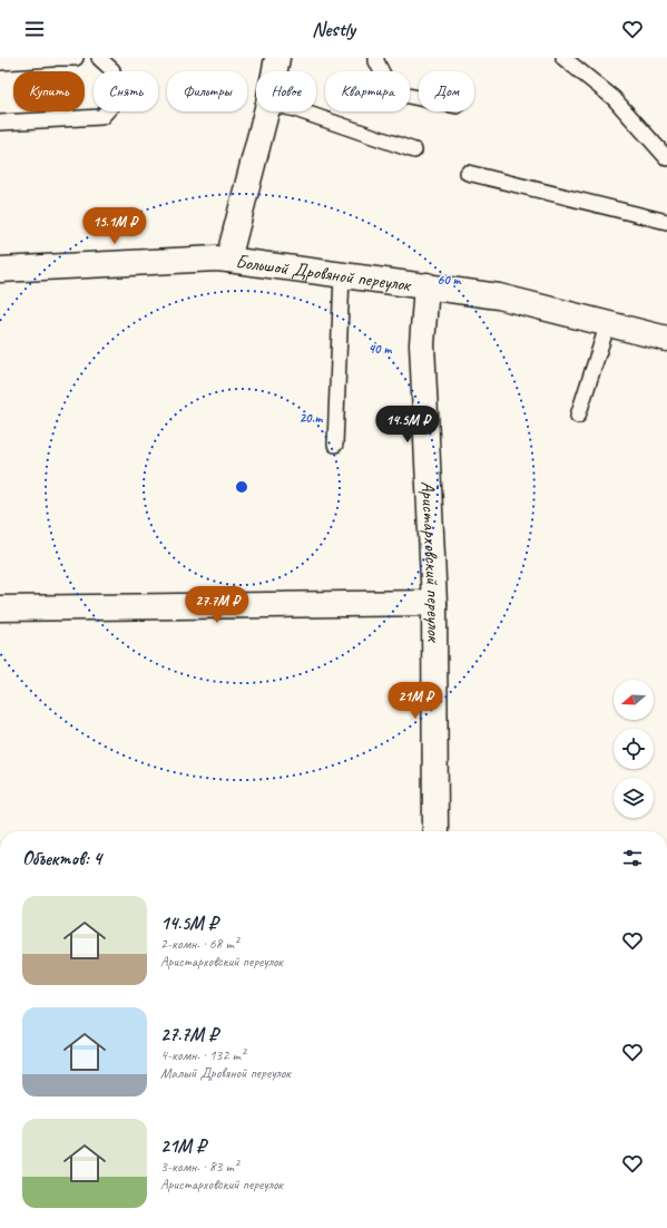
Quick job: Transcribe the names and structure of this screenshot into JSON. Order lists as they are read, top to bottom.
{
  "streets": {
    "street": ["Большой Дровяной переулок", "Аристарховский переулок"]
  },
  "crossings": [
    ["Большой Дровяной переулок", "Аристарховский переулок"]
  ],
  "north": "left",
  "page": {
    "header": "Nestly",
    "chip": [
      "Купить",
      "Снять",
      "Фильтры",
      "Новое",
      "Квартира",
      "Дом"
    ],
    "price": [
      "15.1M ₽",
      "14.5M ₽",
      "27.7M ₽",
      "21M ₽"
    ],
    "heading": "Объектов: 4",
    "list": [
      {
        "name": "14.5M ₽",
        "note": "2-комн. · 68 m² · Аристарховский переулок"
      },
      {
        "name": "27.7M ₽",
        "note": "4-комн. · 132 m² · Малый Дровяной переулок"
      },
      {
        "name": "21M ₽",
        "note": "3-комн. · 83 m² · Аристарховский переулок"
      }
    ]
  },
  "rings": ["60 m", "40 m", "20 m"]
}
